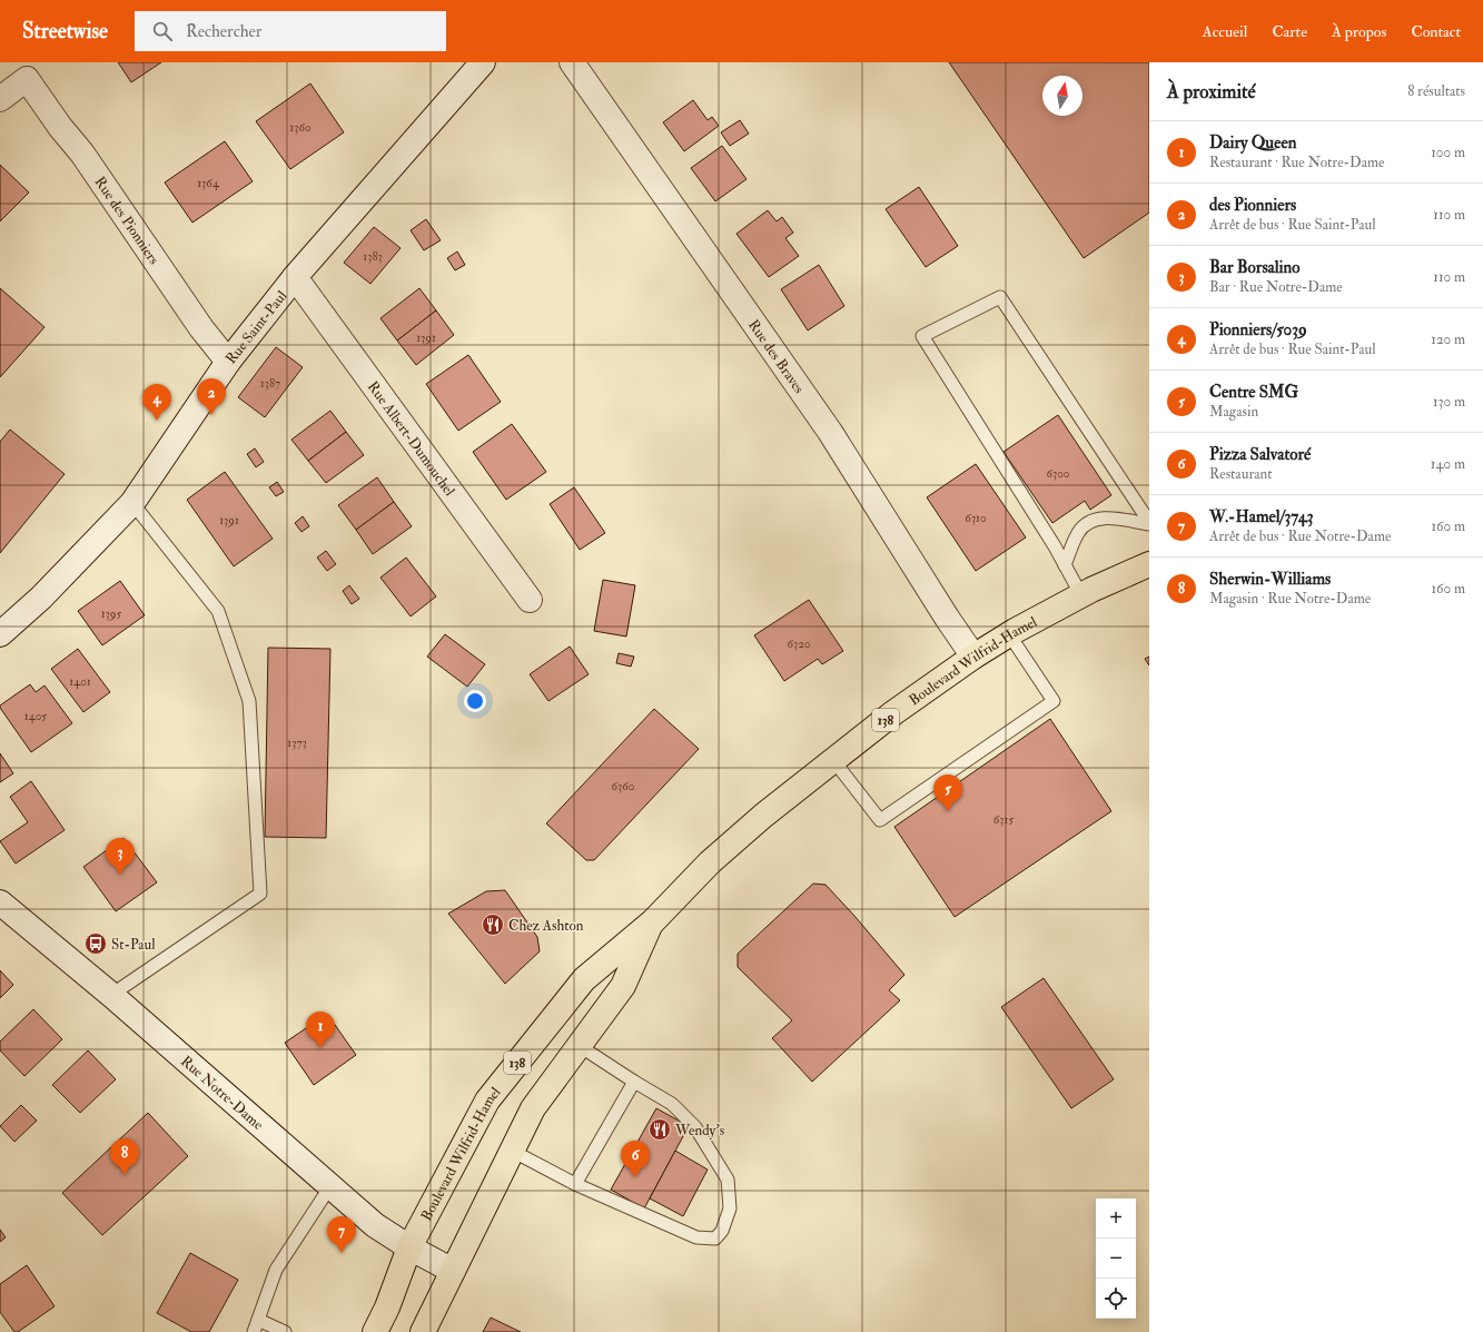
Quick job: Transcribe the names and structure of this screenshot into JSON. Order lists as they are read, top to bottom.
{
  "streets": {
    "main road": ["Boulevard Wilfrid-Hamel", "138"],
    "street": [
      "Rue des Pionniers",
      "Rue Saint-Paul",
      "Rue des Braves",
      "Rue Albert-Dumouchel",
      "Rue Notre-Dame"
    ]
  },
  "crossings": [
    ["Rue des Pionniers", "Rue Saint-Paul"],
    ["Rue Saint-Paul", "Rue Albert-Dumouchel"],
    ["Rue des Braves", "Boulevard Wilfrid-Hamel"],
    ["Boulevard Wilfrid-Hamel", "Rue Notre-Dame"]
  ],
  "places": {
    "restaurant": ["Chez Ashton", "Wendy's"],
    "bus stop": ["St-Paul"]
  },
  "house_numbers": [
    "1360",
    "1364",
    "1383",
    "1391",
    "1387",
    "6300",
    "6310",
    "1391",
    "1395",
    "6320",
    "1401",
    "1405",
    "1373",
    "6360",
    "6315"
  ],
  "north": "top",
  "page": {
    "header": "Streetwise",
    "search": "Rechercher",
    "nav": [
      "Accueil",
      "Carte",
      "À propos",
      "Contact"
    ],
    "heading": ["À proximité", "8 résultats"],
    "list": [
      {
        "mark": "1",
        "name": "Dairy Queen",
        "note": "Restaurant · Rue Notre-Dame",
        "value": "100 m"
      },
      {
        "mark": "2",
        "name": "des Pionniers",
        "note": "Arrêt de bus · Rue Saint-Paul",
        "value": "110 m"
      },
      {
        "mark": "3",
        "name": "Bar Borsalino",
        "note": "Bar · Rue Notre-Dame",
        "value": "110 m"
      },
      {
        "mark": "4",
        "name": "Pionniers/5039",
        "note": "Arrêt de bus · Rue Saint-Paul",
        "value": "120 m"
      },
      {
        "mark": "5",
        "name": "Centre SMG",
        "note": "Magasin",
        "value": "130 m"
      },
      {
        "mark": "6",
        "name": "Pizza Salvatoré",
        "note": "Restaurant",
        "value": "140 m"
      },
      {
        "mark": "7",
        "name": "W.-Hamel/3743",
        "note": "Arrêt de bus · Rue Notre-Dame",
        "value": "160 m"
      },
      {
        "mark": "8",
        "name": "Sherwin-Williams",
        "note": "Magasin · Rue Notre-Dame",
        "value": "160 m"
      }
    ],
    "pins": [
      "2",
      "4",
      "5",
      "3",
      "1",
      "8",
      "6",
      "7"
    ],
    "map_buttons": ["+", "−"]
  }
}
